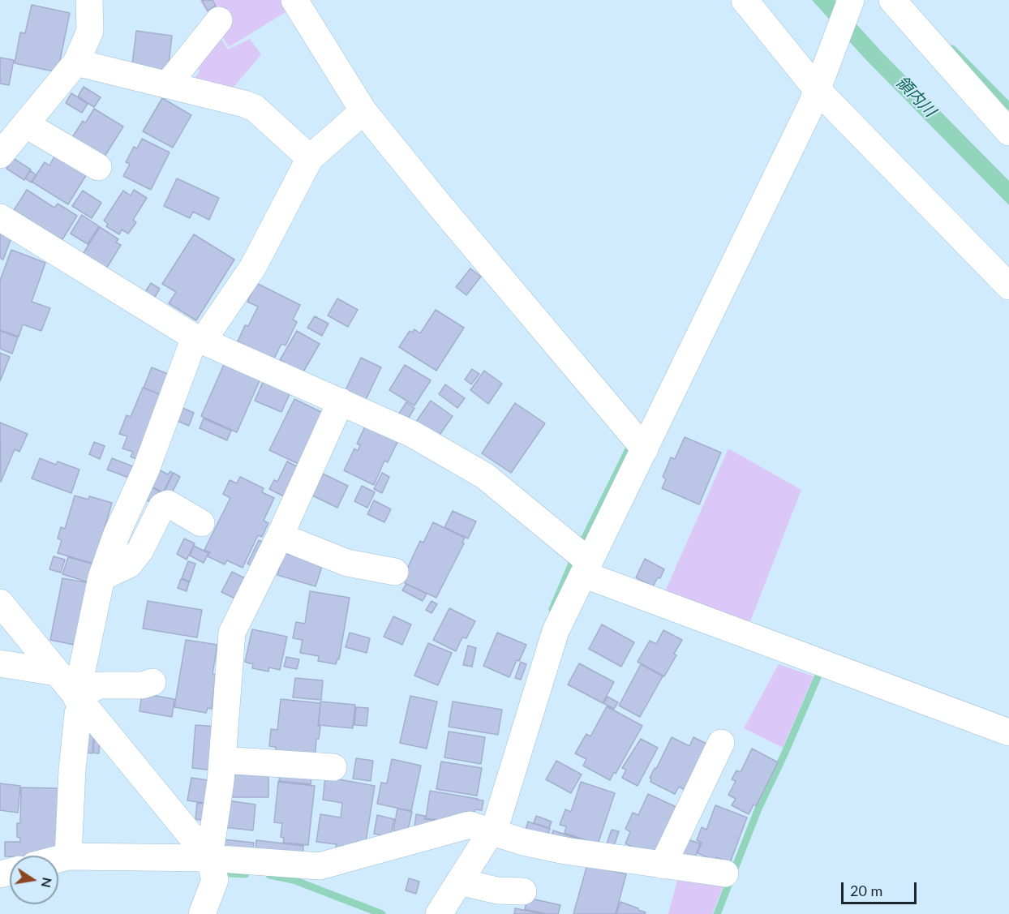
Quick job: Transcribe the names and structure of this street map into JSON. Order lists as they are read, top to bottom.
{
  "water": ["領内川"],
  "scale_bar": "20 m",
  "north": "right"
}
